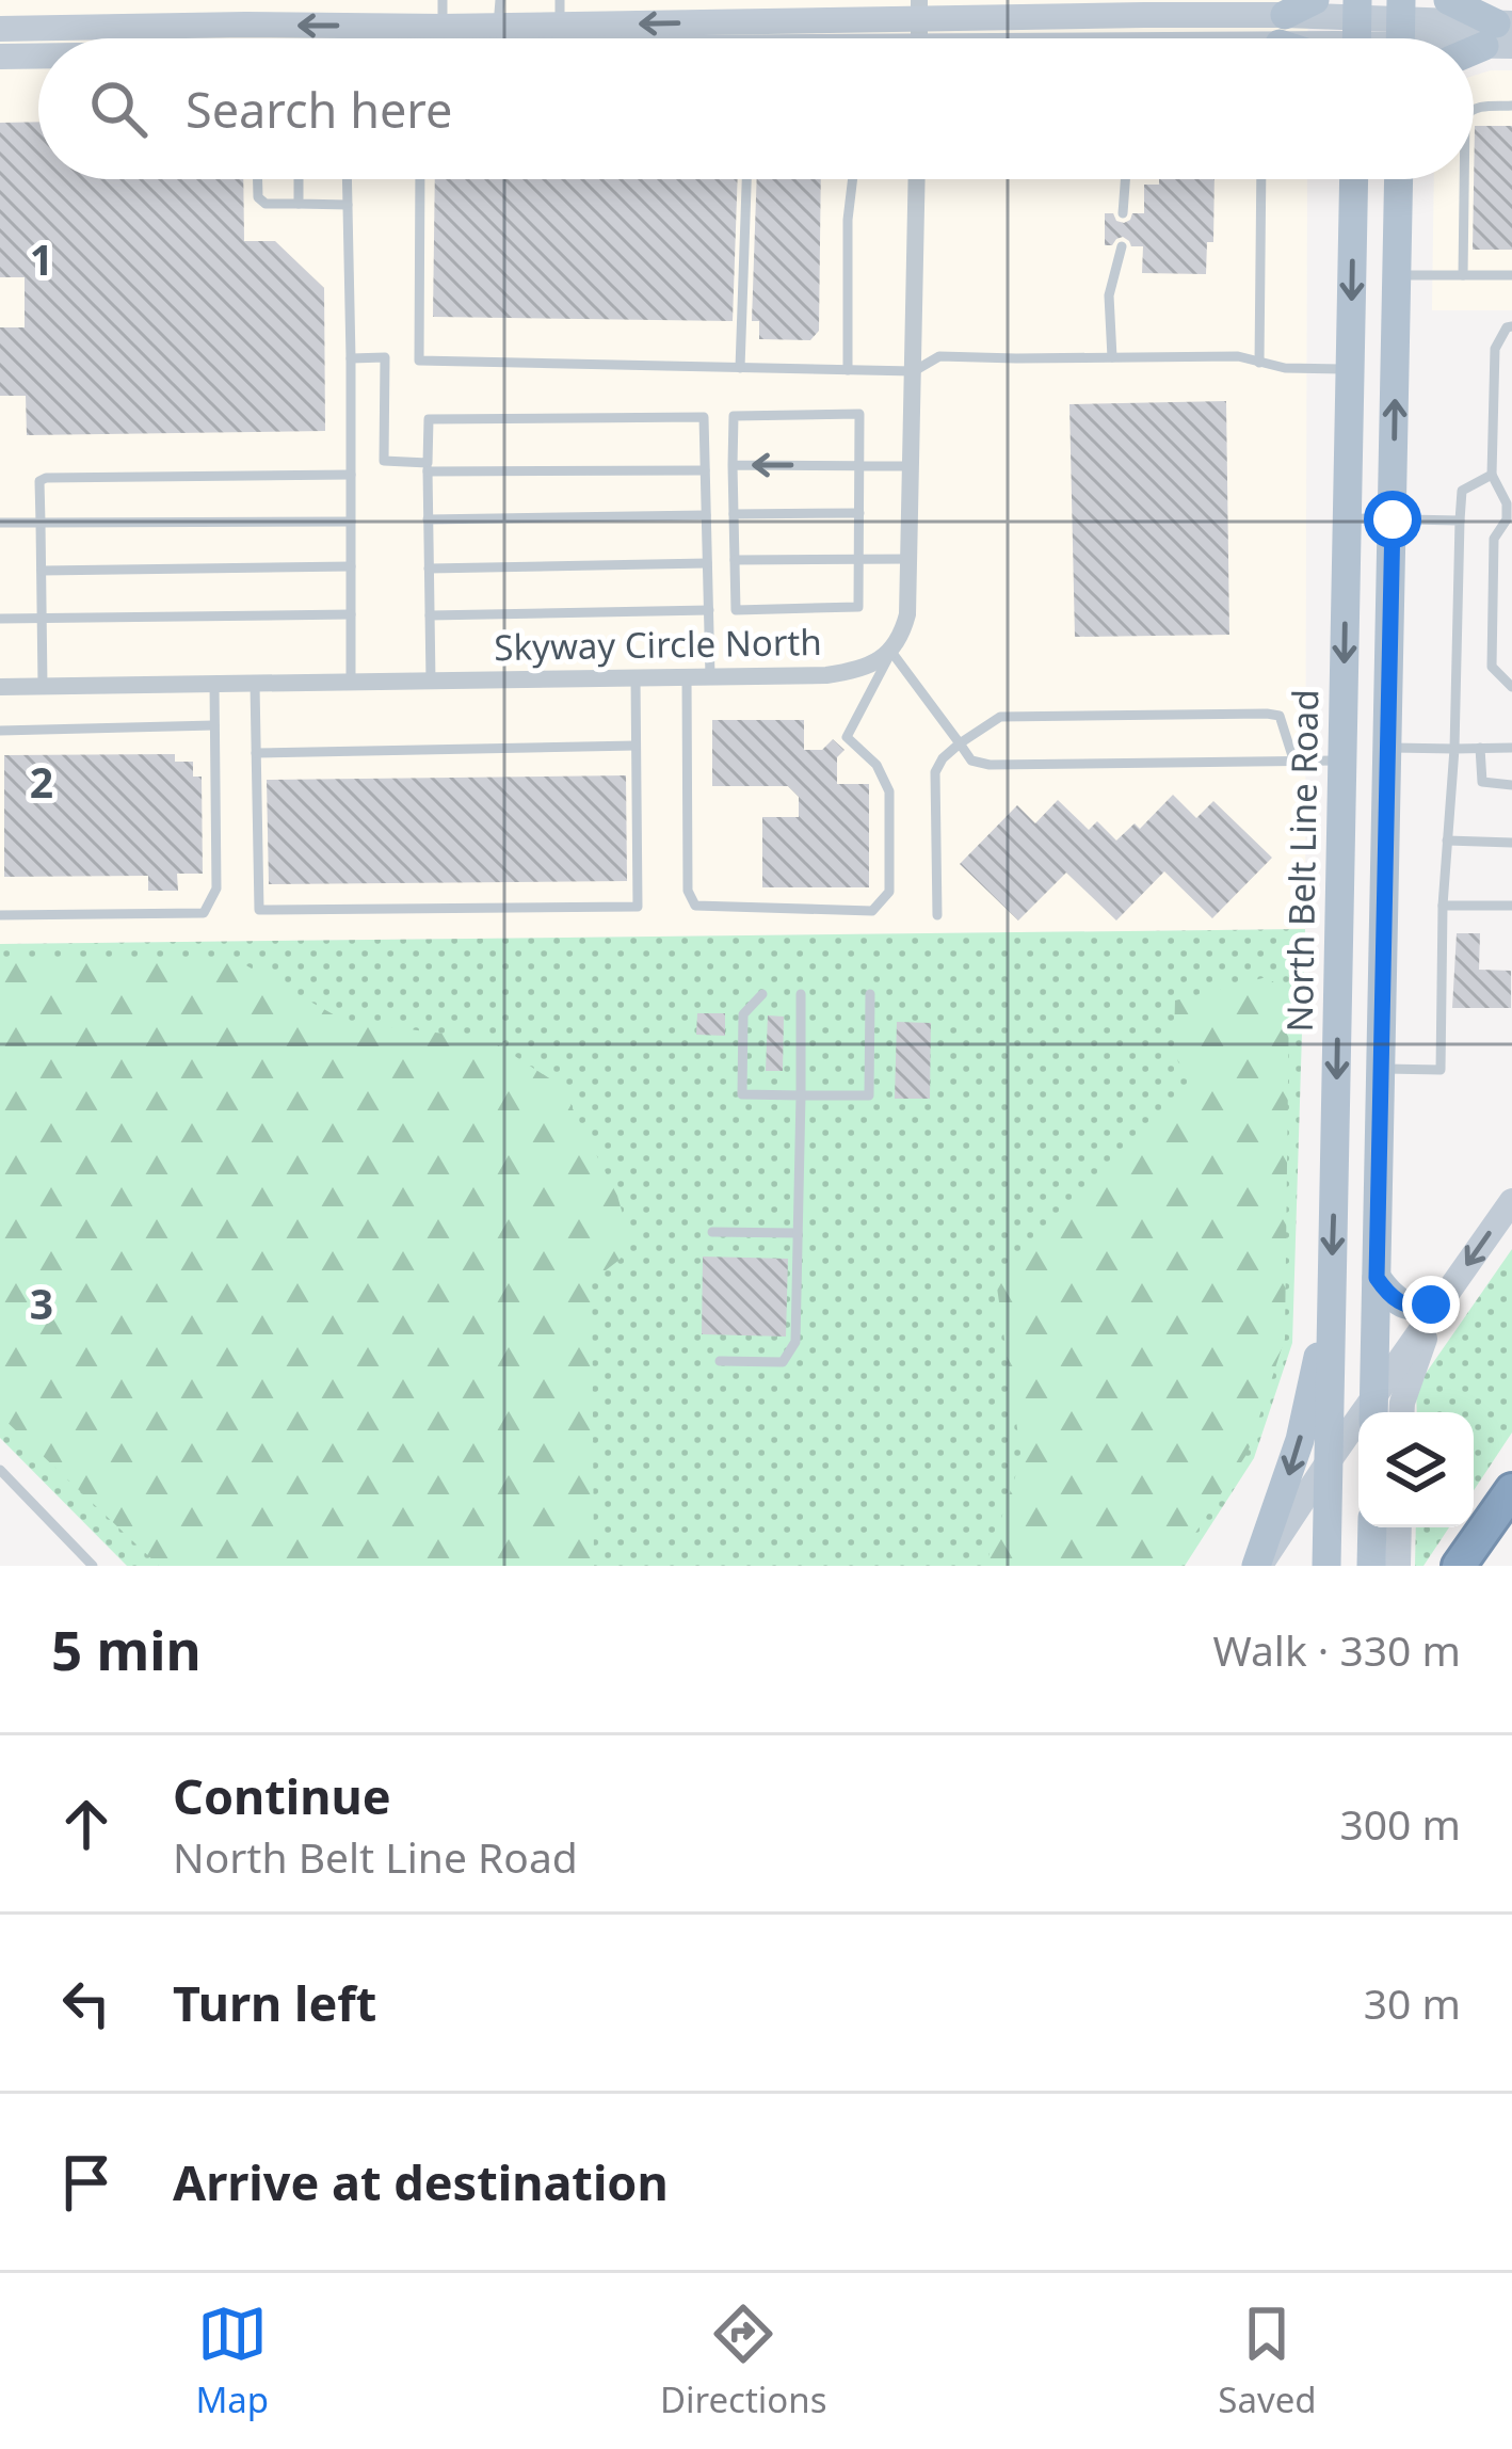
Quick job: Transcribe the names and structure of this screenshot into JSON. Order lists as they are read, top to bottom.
{
  "streets": {
    "main road": ["North Belt Line Road"],
    "street": ["Skyway Circle North"]
  },
  "page": {
    "search": "Search here",
    "heading": ["5 min", "Walk · 330 m"],
    "list": [
      ["Continue", "North Belt Line Road", "300 m"],
      ["Turn left", "30 m"],
      "Arrive at destination"
    ],
    "nav": ["Map", "Directions", "Saved"]
  },
  "grid": {
    "rows": ["1", "2", "3"]
  }
}
